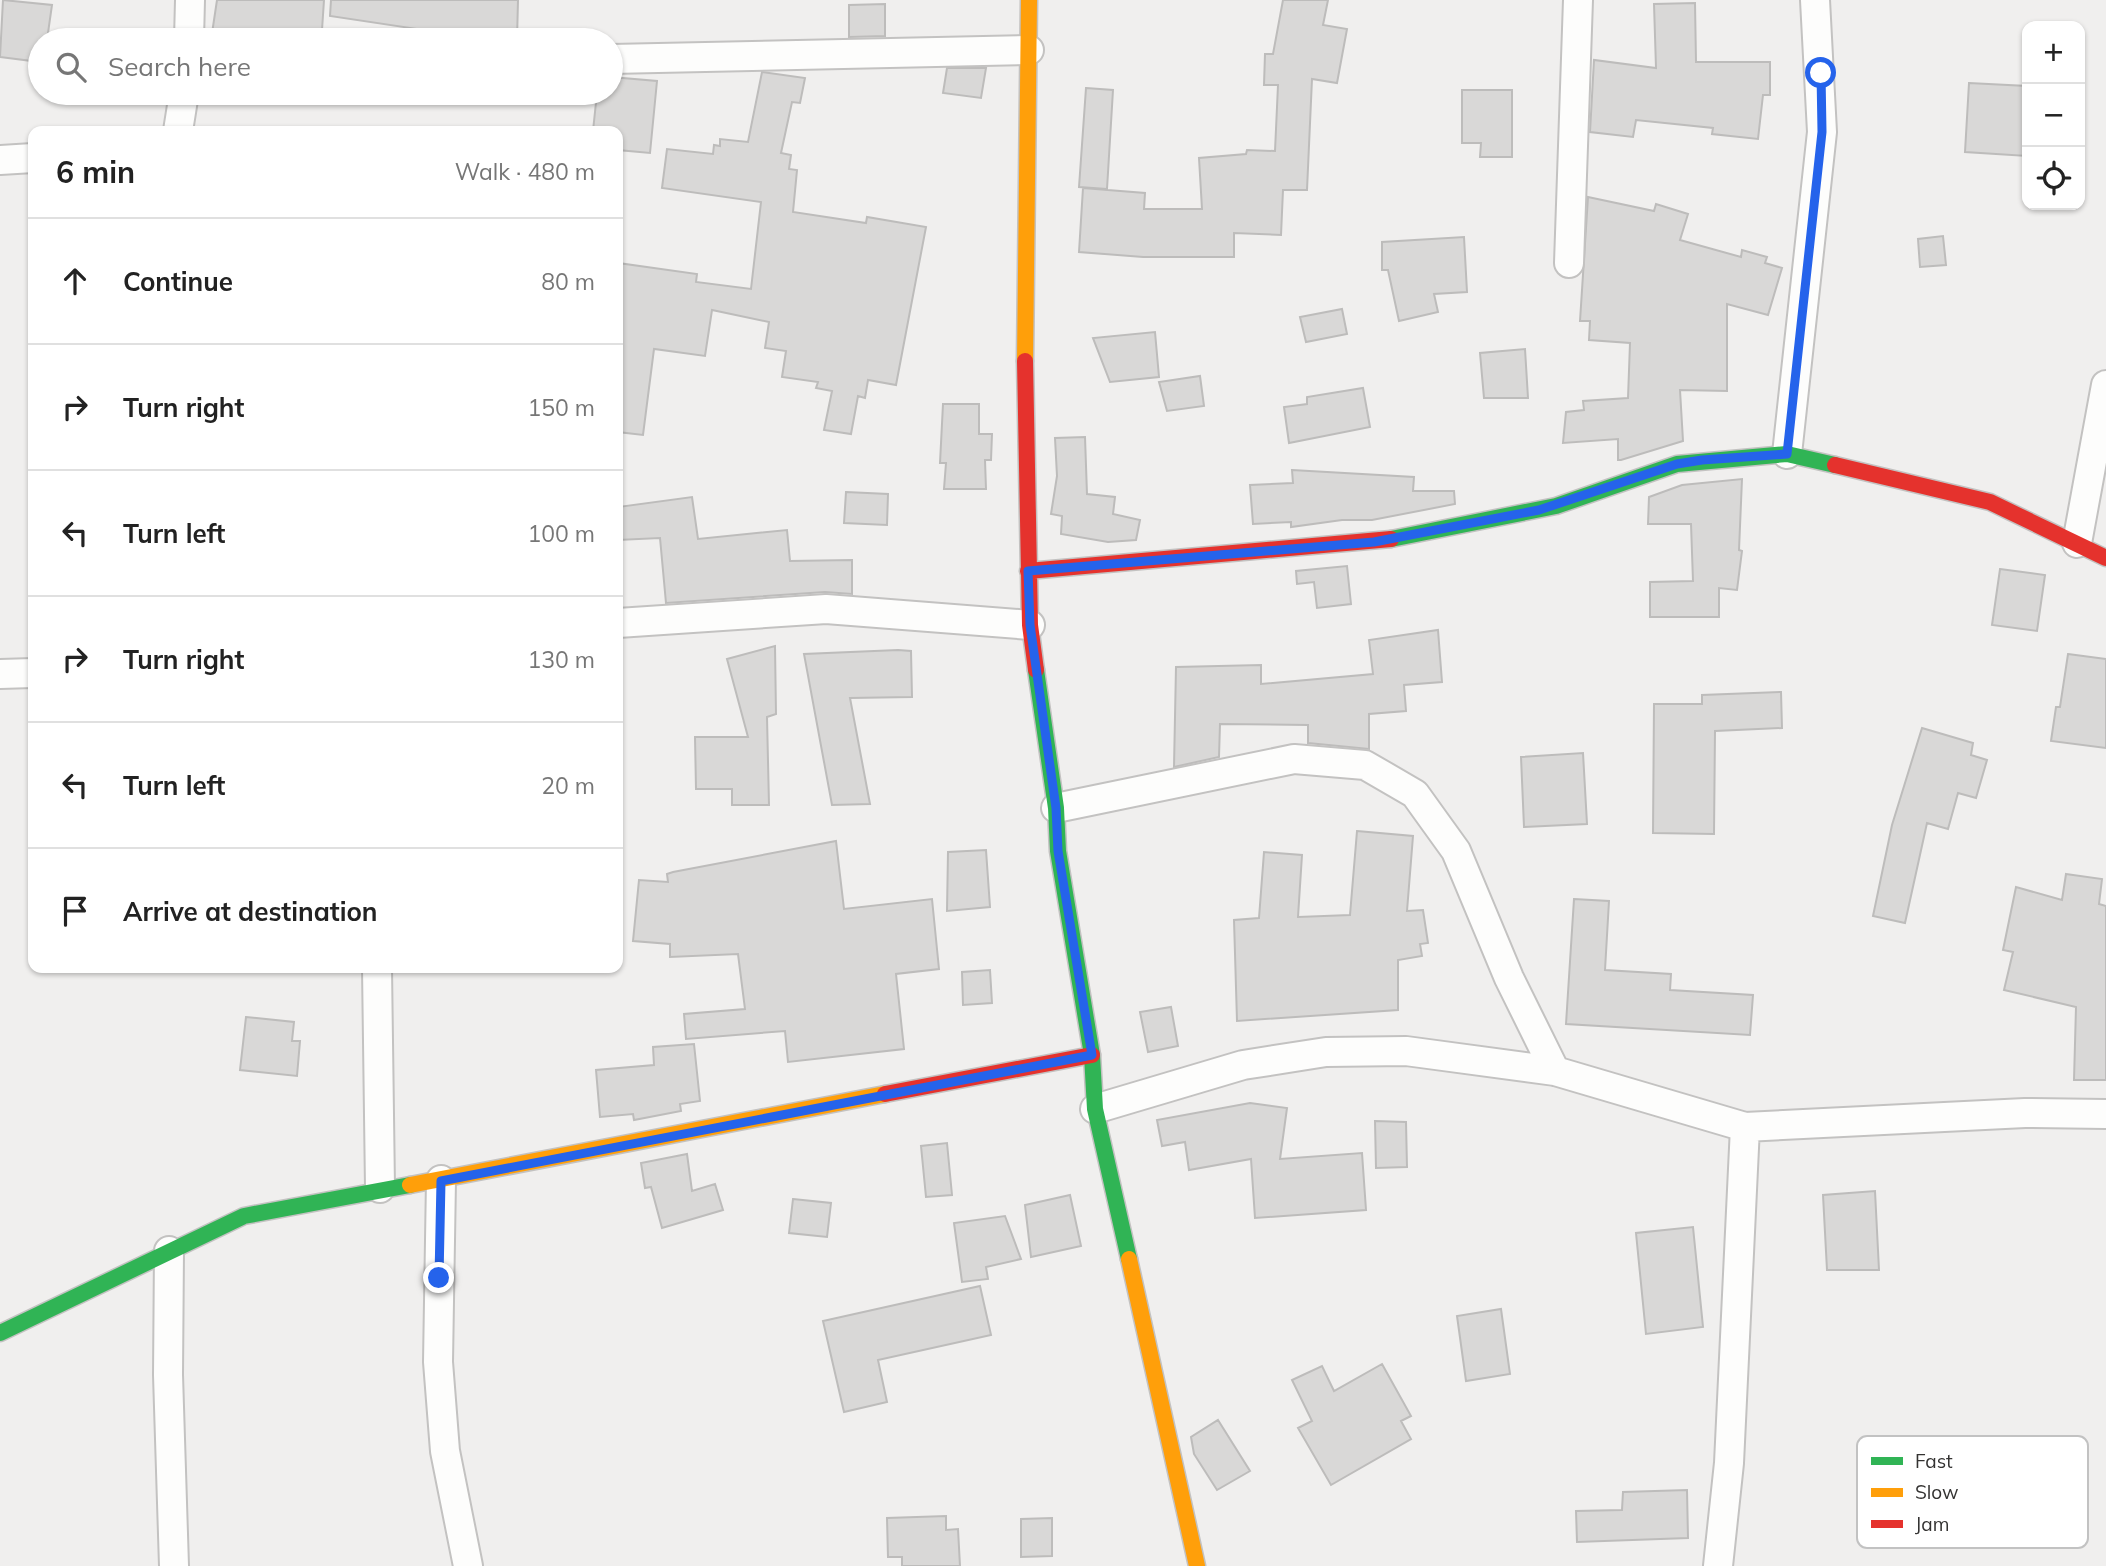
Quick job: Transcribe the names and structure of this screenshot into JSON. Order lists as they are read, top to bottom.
{
  "legend": ["Fast", "Slow", "Jam"],
  "page": {
    "map_buttons": ["+", "−"],
    "search": "Search here",
    "heading": ["6 min", "Walk · 480 m"],
    "list": [
      ["Continue", "80 m"],
      ["Turn right", "150 m"],
      ["Turn left", "100 m"],
      ["Turn right", "130 m"],
      ["Turn left", "20 m"],
      "Arrive at destination"
    ]
  }
}
